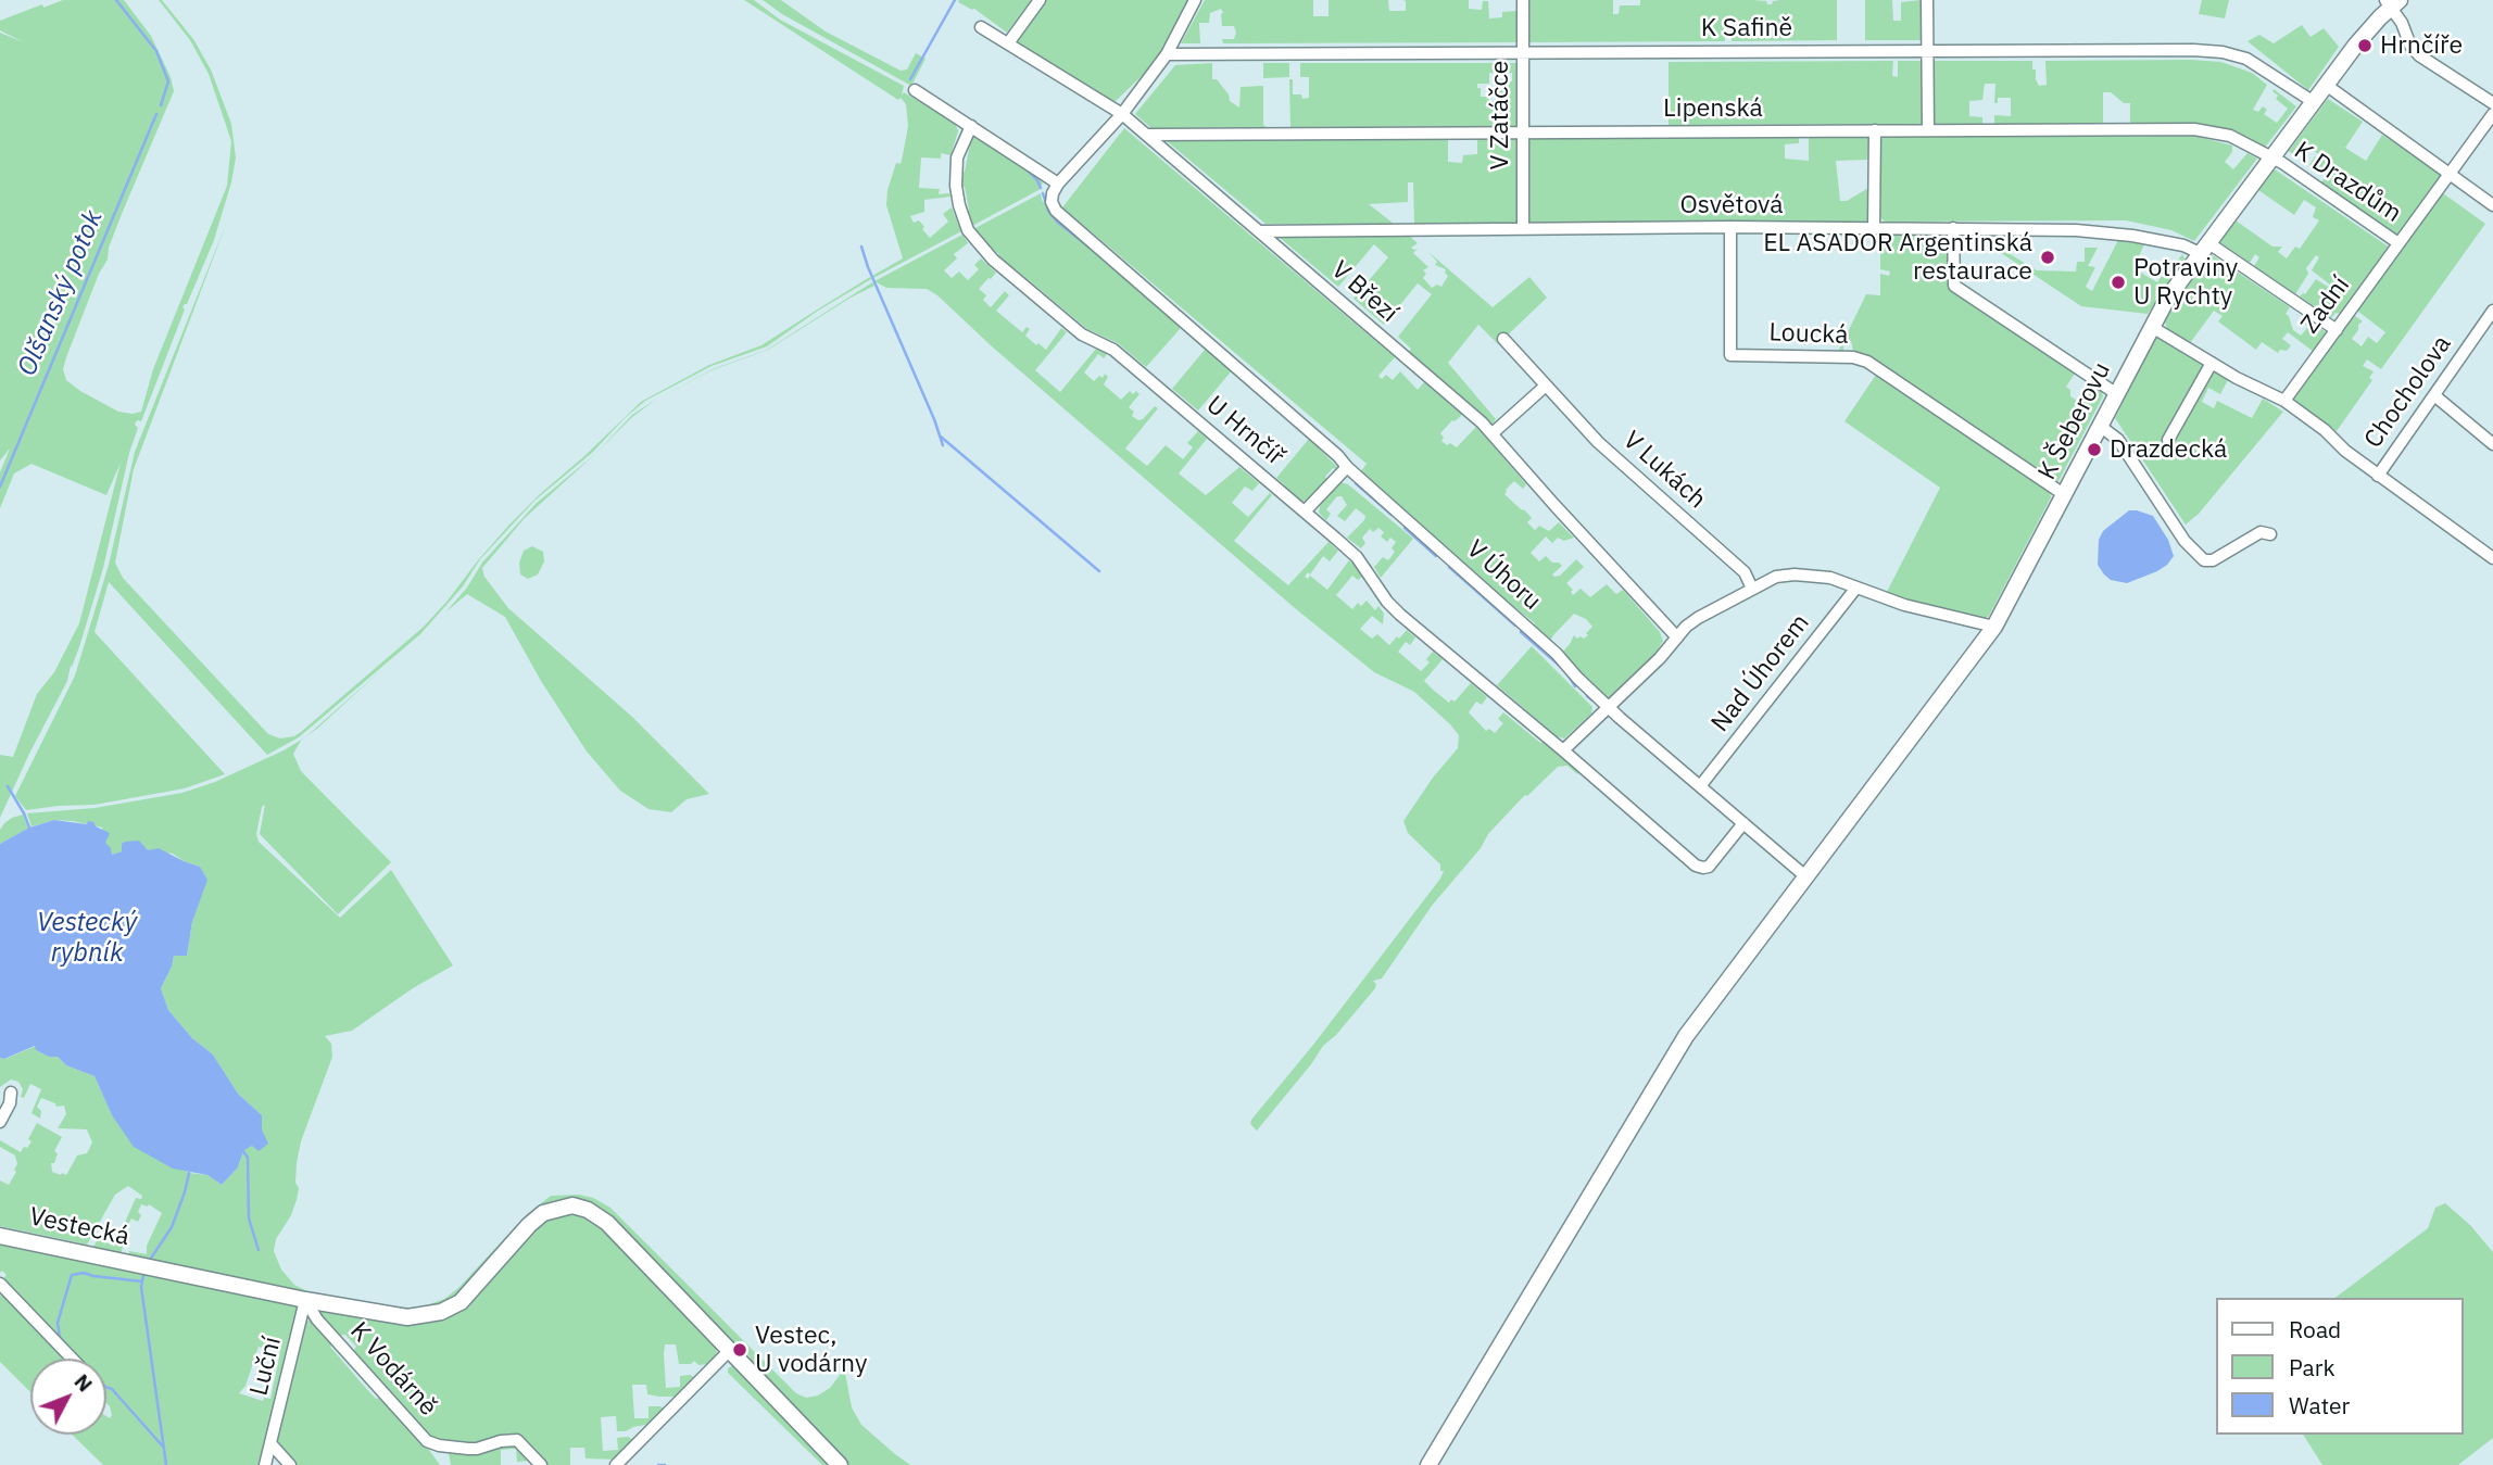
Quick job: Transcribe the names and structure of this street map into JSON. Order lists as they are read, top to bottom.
{
  "streets": {
    "street": [
      "K Safině",
      "Lipenská",
      "V Zatáčce",
      "K Drazdům",
      "Osvětová",
      "V Březí",
      "Zadní",
      "Loucká",
      "Chocholova",
      "K Šeberovu",
      "U Hrnčíř",
      "V Lukách",
      "V Úhoru",
      "Nad Úhorem",
      "Vestecká",
      "Luční",
      "K Vodárně"
    ]
  },
  "crossings": [
    ["K Safině", "V Zatáčce"],
    ["K Safině", "K Šeberovu"],
    ["Lipenská", "V Zatáčce"],
    ["Lipenská", "K Drazdům"],
    ["Lipenská", "V Březí"],
    ["Lipenská", "K Šeberovu"],
    ["V Zatáčce", "Osvětová"],
    ["K Drazdům", "Zadní"],
    ["K Drazdům", "K Šeberovu"],
    ["Osvětová", "V Březí"],
    ["Osvětová", "Zadní"],
    ["Osvětová", "Loucká"],
    ["Osvětová", "K Šeberovu"],
    ["Zadní", "Chocholova"],
    ["Loucká", "K Šeberovu"],
    ["K Šeberovu", "V Úhoru"],
    ["U Hrnčíř", "V Úhoru"],
    ["V Úhoru", "Nad Úhorem"],
    ["Vestecká", "Luční"],
    ["Vestecká", "K Vodárně"],
    ["Luční", "K Vodárně"]
  ],
  "water": ["Olšanský potok", "Vestecký rybník"],
  "places": [
    "Hrnčíře",
    "EL ASADOR Argentinská restaurace",
    "Potraviny U Rychty",
    "Drazdecká",
    "Vestec, U vodárny"
  ],
  "legend": ["Road", "Park", "Water"],
  "north": "top right"
}
